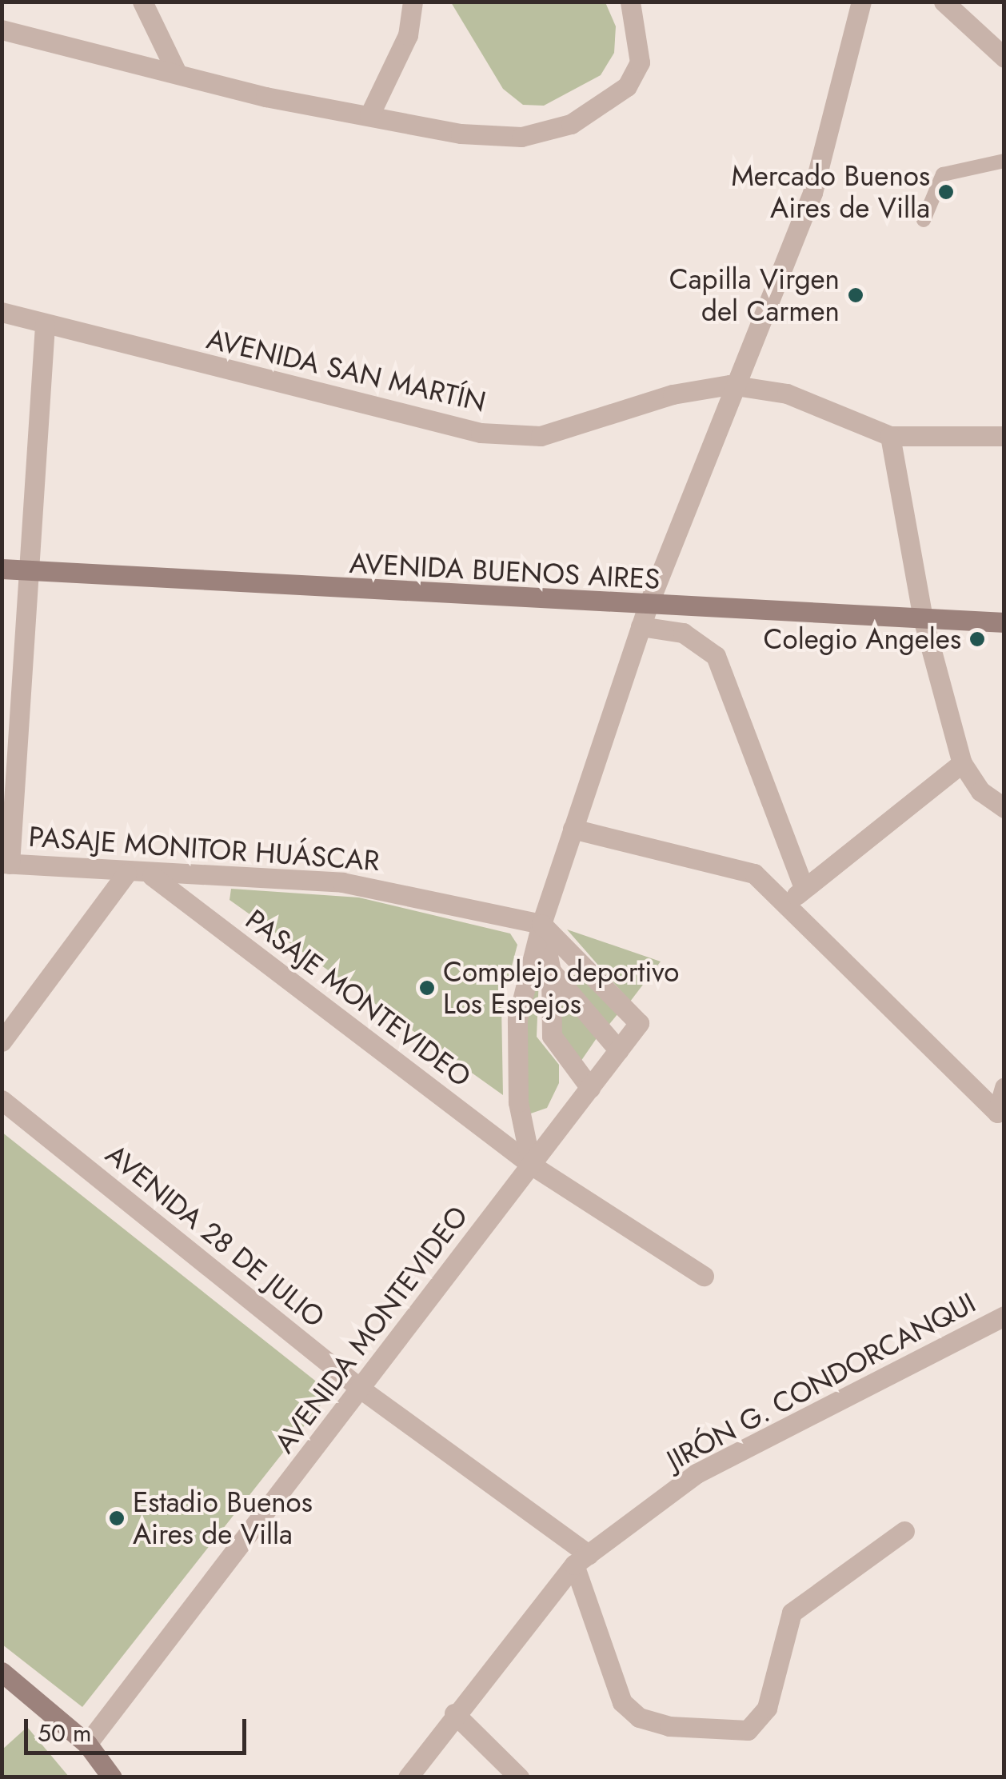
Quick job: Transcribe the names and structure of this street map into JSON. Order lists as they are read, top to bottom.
{
  "streets": {
    "street": [
      "AVENIDA SAN MARTÍN",
      "AVENIDA BUENOS AIRES",
      "PASAJE MONITOR HUÁSCAR",
      "PASAJE MONTEVIDEO",
      "AVENIDA 28 DE JULIO",
      "AVENIDA MONTEVIDEO",
      "JIRÓN G. CONDORCANQUI"
    ]
  },
  "crossings": [
    ["PASAJE MONITOR HUÁSCAR", "PASAJE MONTEVIDEO"],
    ["PASAJE MONITOR HUÁSCAR", "AVENIDA MONTEVIDEO"],
    ["PASAJE MONTEVIDEO", "AVENIDA MONTEVIDEO"],
    ["AVENIDA 28 DE JULIO", "AVENIDA MONTEVIDEO"],
    ["AVENIDA 28 DE JULIO", "JIRÓN G. CONDORCANQUI"]
  ],
  "places": [
    "Mercado Buenos Aires de Villa",
    "Capilla Virgen del Carmen",
    "Colegio Angeles",
    "Complejo deportivo Los Espejos",
    "Estadio Buenos Aires de Villa"
  ],
  "scale_bar": "50 m"
}
